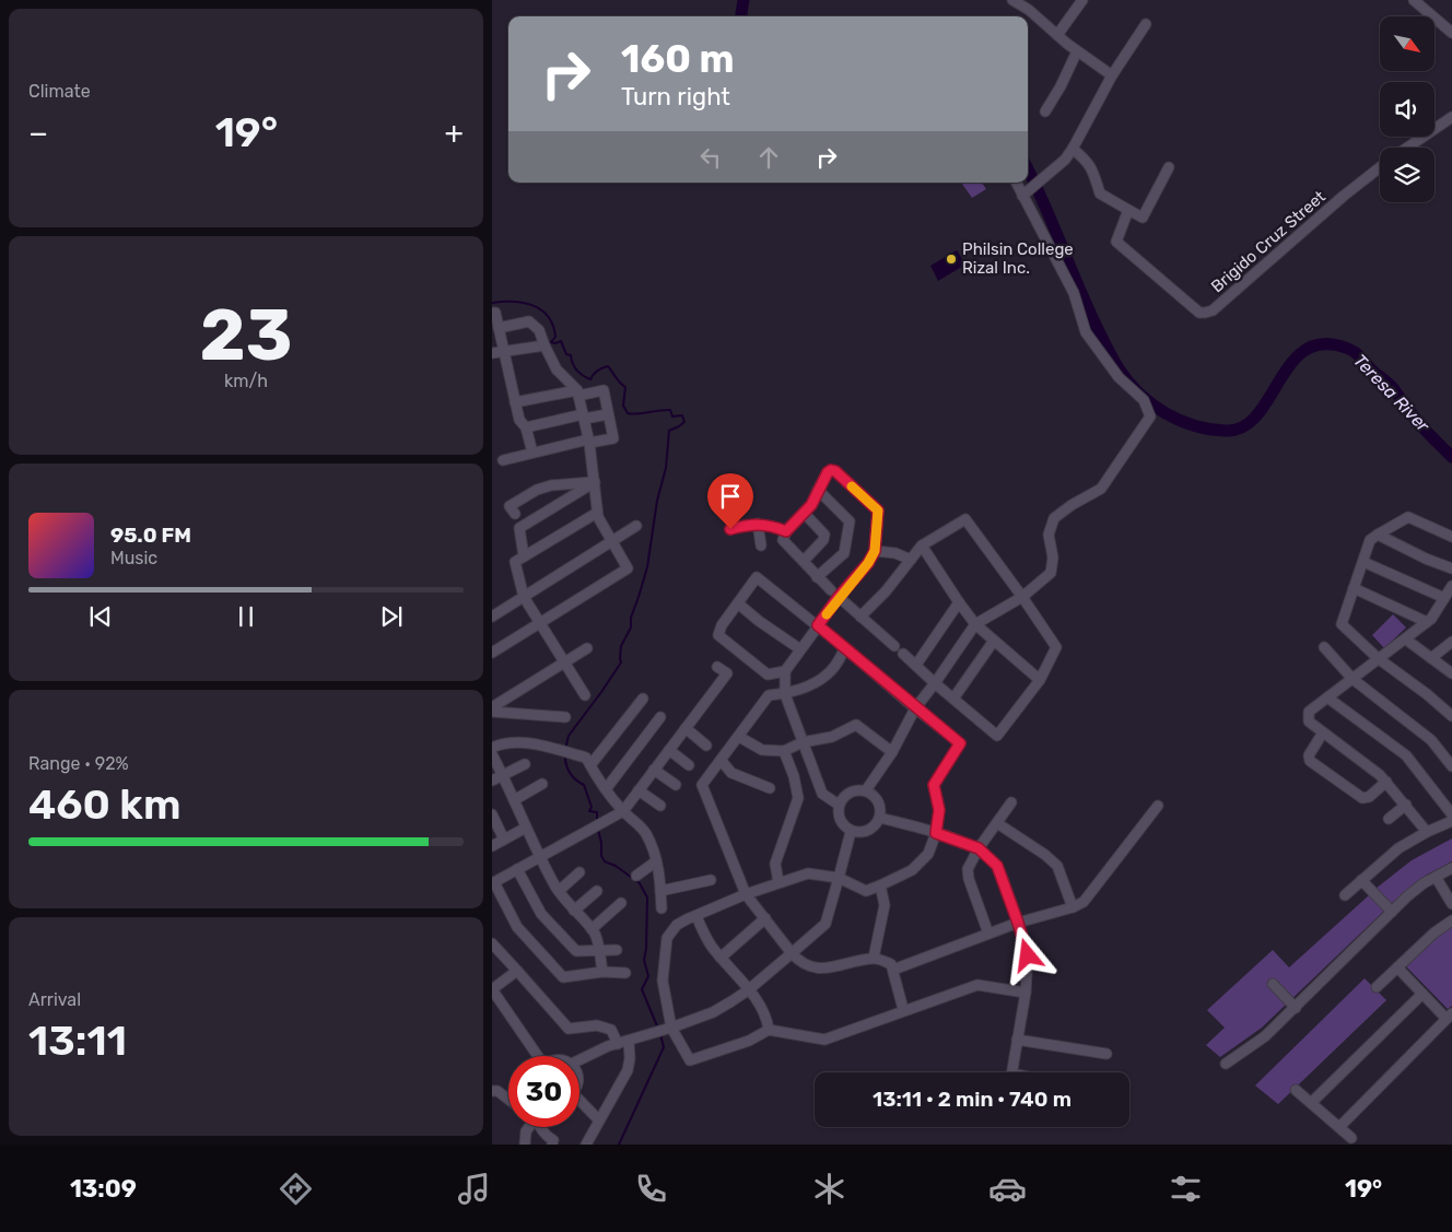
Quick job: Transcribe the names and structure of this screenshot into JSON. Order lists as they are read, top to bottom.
{
  "streets": {
    "street": ["Brigido Cruz Street"]
  },
  "water": ["Teresa River"],
  "places": ["Philsin College Rizal Inc."],
  "north": "bottom right",
  "page": {
    "tile": [
      "Climate",
      ["23", "km/h"],
      ["Range · 92%", "460 km"],
      ["Arrival", "13:11"]
    ],
    "turn": ["160 m", "Turn right"],
    "heat": ["−", "19°", "+"],
    "song": ["95.0 FM", "Music"],
    "limit": "30",
    "trip": "13:11 · 2 min · 740 m",
    "tabs": ["13:09", "19°"]
  }
}
